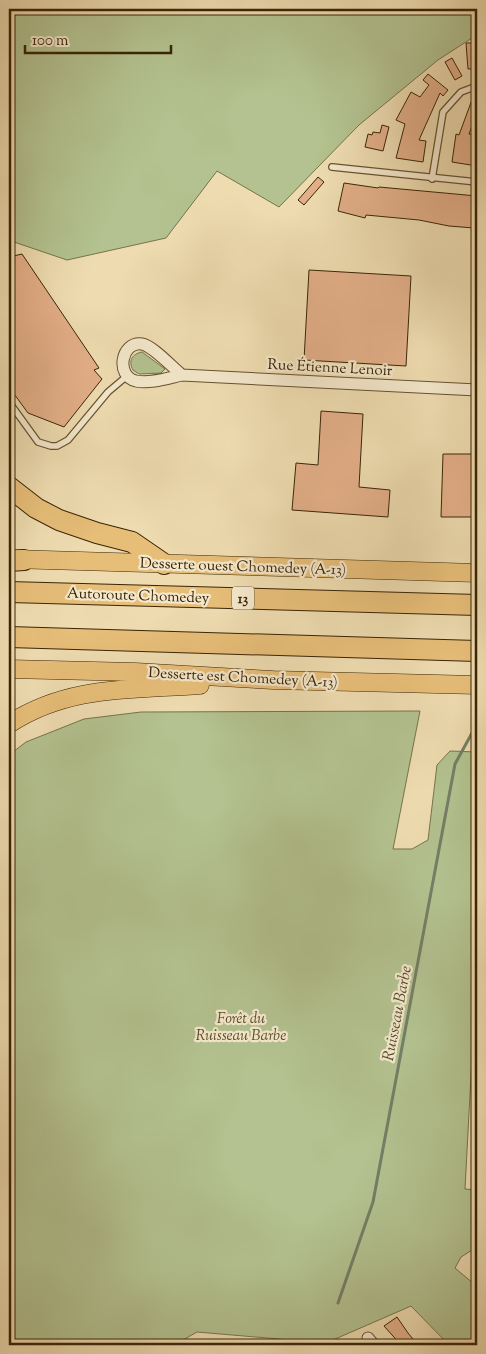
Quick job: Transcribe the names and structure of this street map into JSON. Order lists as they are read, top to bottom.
{
  "streets": {
    "highway": ["Autoroute Chomedey", "13"],
    "main road": ["Desserte ouest Chomedey (A-13)", "Desserte est Chomedey (A-13)"],
    "street": ["Rue Étienne Lenoir"]
  },
  "water": ["Ruisseau Barbe"],
  "parks": ["Forêt du Ruisseau Barbe"],
  "scale_bar": "100 m"
}
